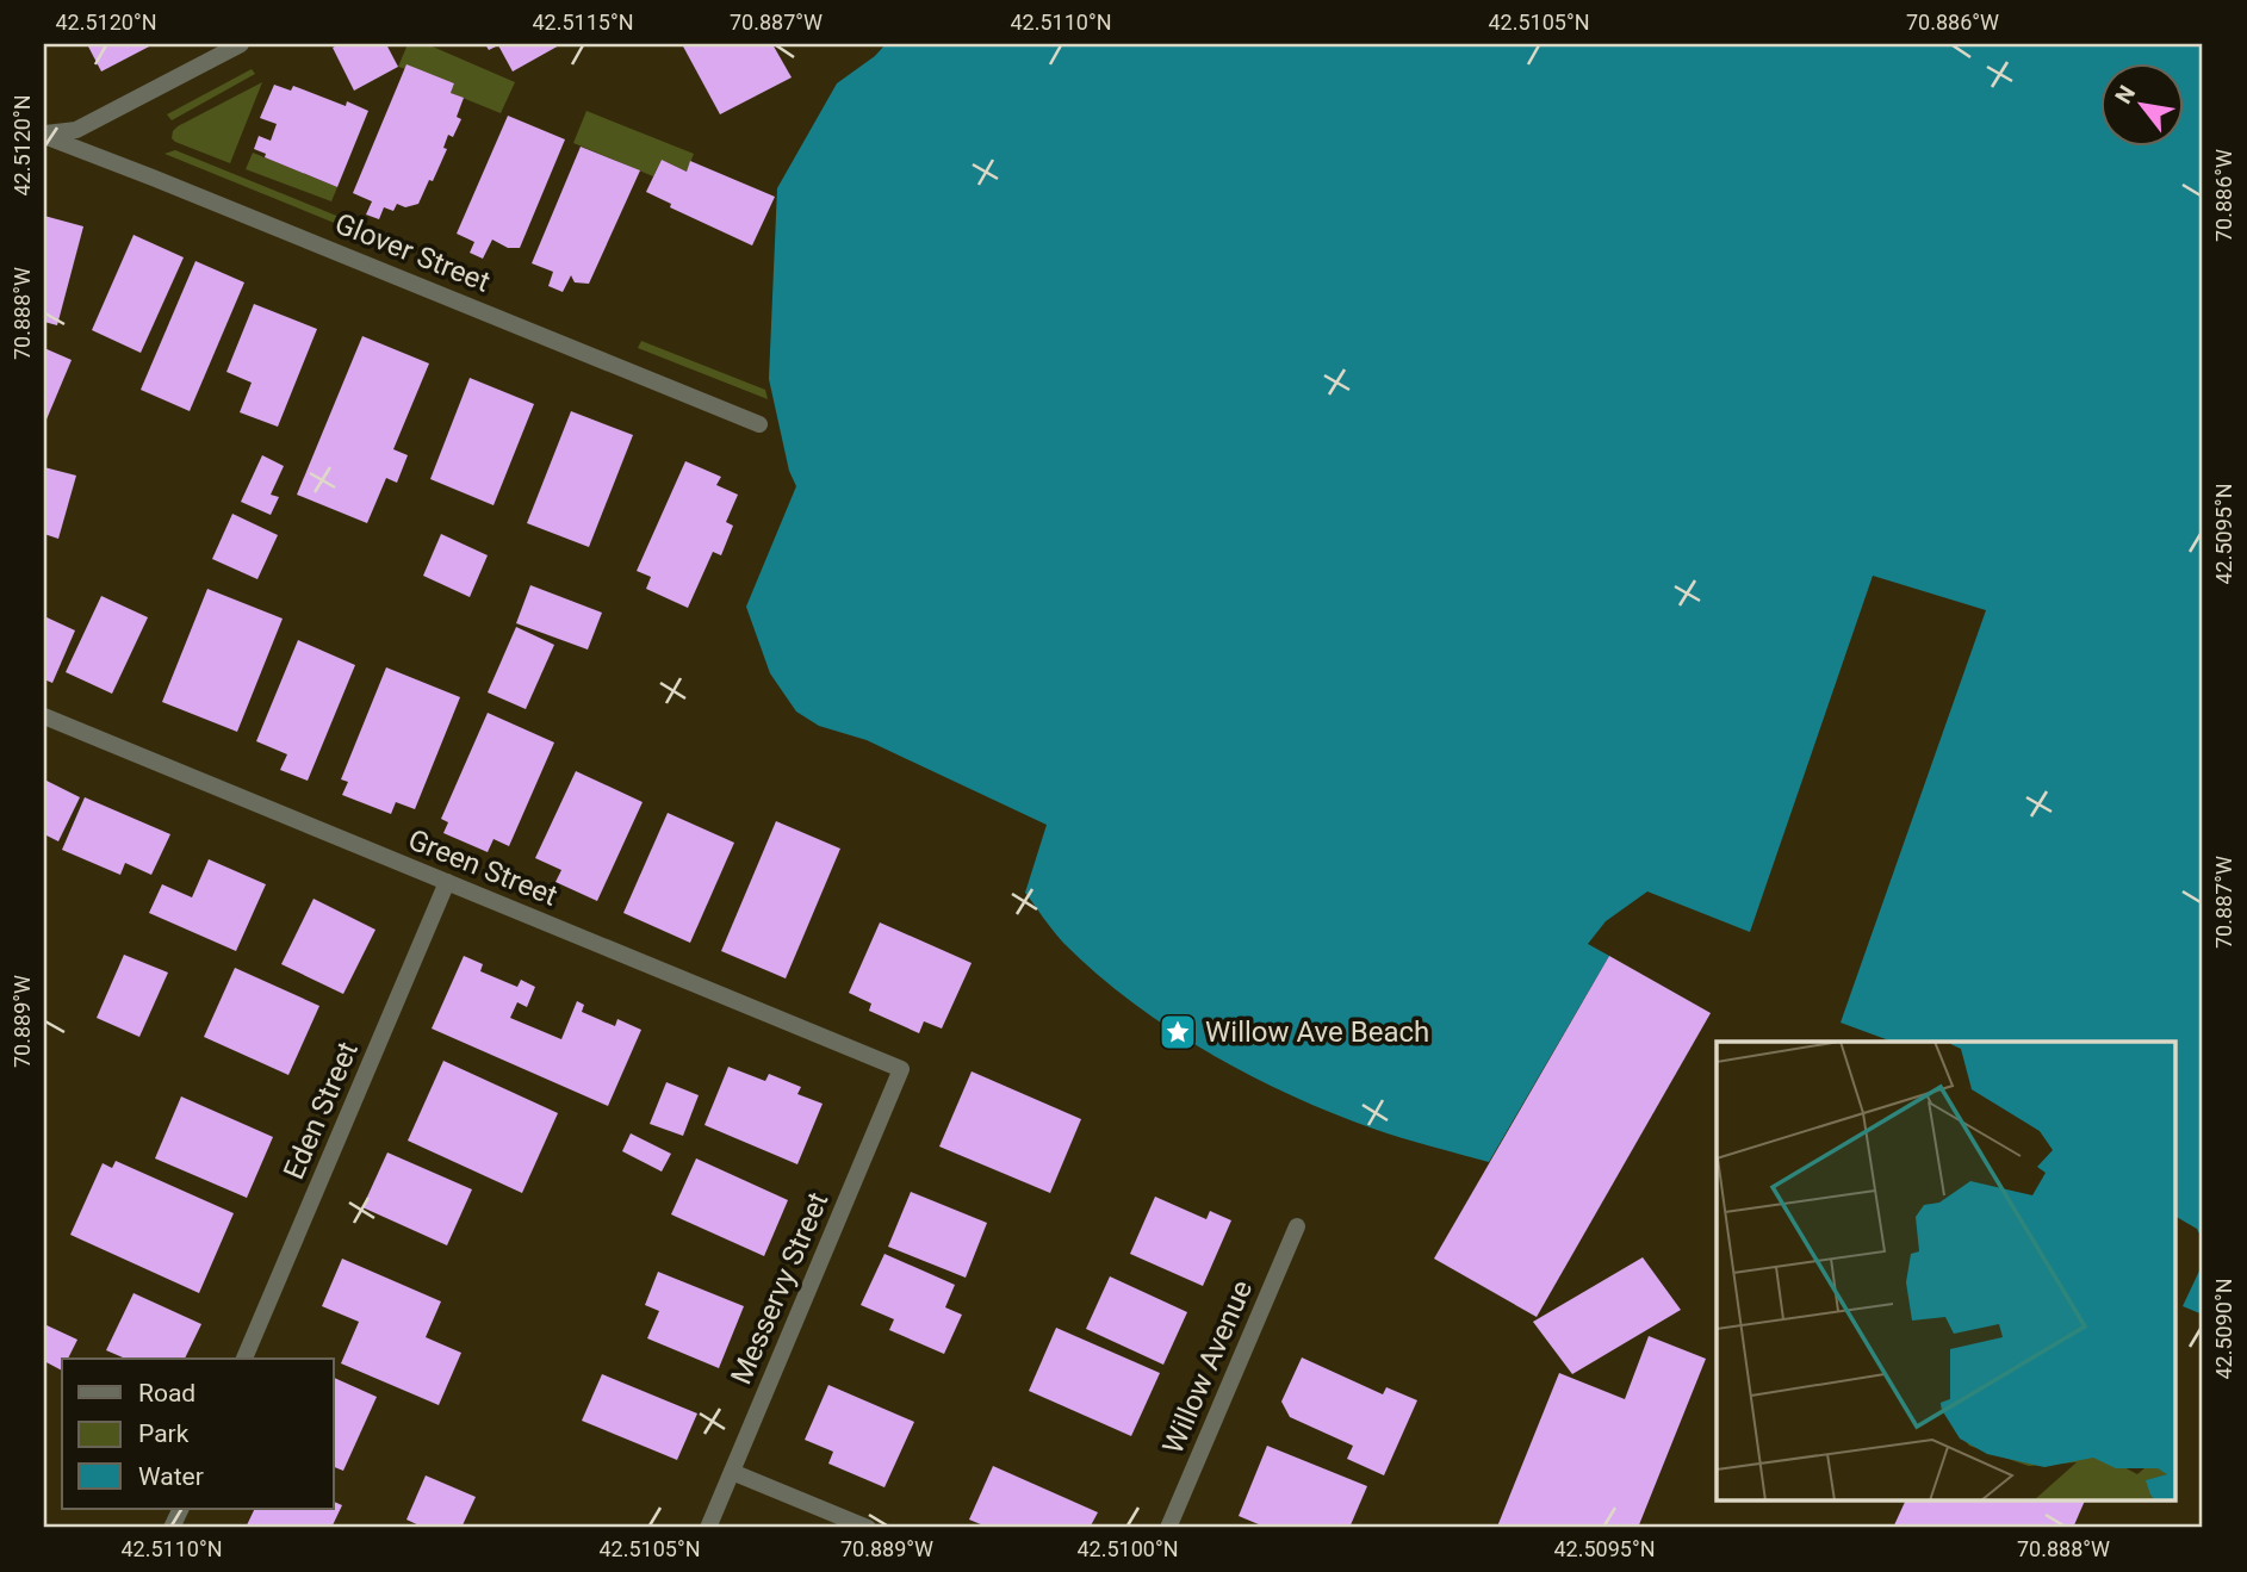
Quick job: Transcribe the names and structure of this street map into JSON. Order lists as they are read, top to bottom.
{
  "streets": {
    "street": [
      "Glover Street",
      "Green Street",
      "Eden Street",
      "Messervy Street",
      "Willow Avenue"
    ]
  },
  "crossings": [
    ["Green Street", "Eden Street"],
    ["Green Street", "Messervy Street"]
  ],
  "places": {
    "place": ["Willow Ave Beach"]
  },
  "legend": ["Road", "Park", "Water"],
  "north": "top left",
  "coordinates": [
    "42.5120°N",
    "42.5115°N",
    "70.887°W",
    "42.5110°N",
    "42.5105°N",
    "70.886°W",
    "70.888°W",
    "42.5095°N",
    "70.889°W",
    "42.5090°N",
    "42.5100°N"
  ]
}
